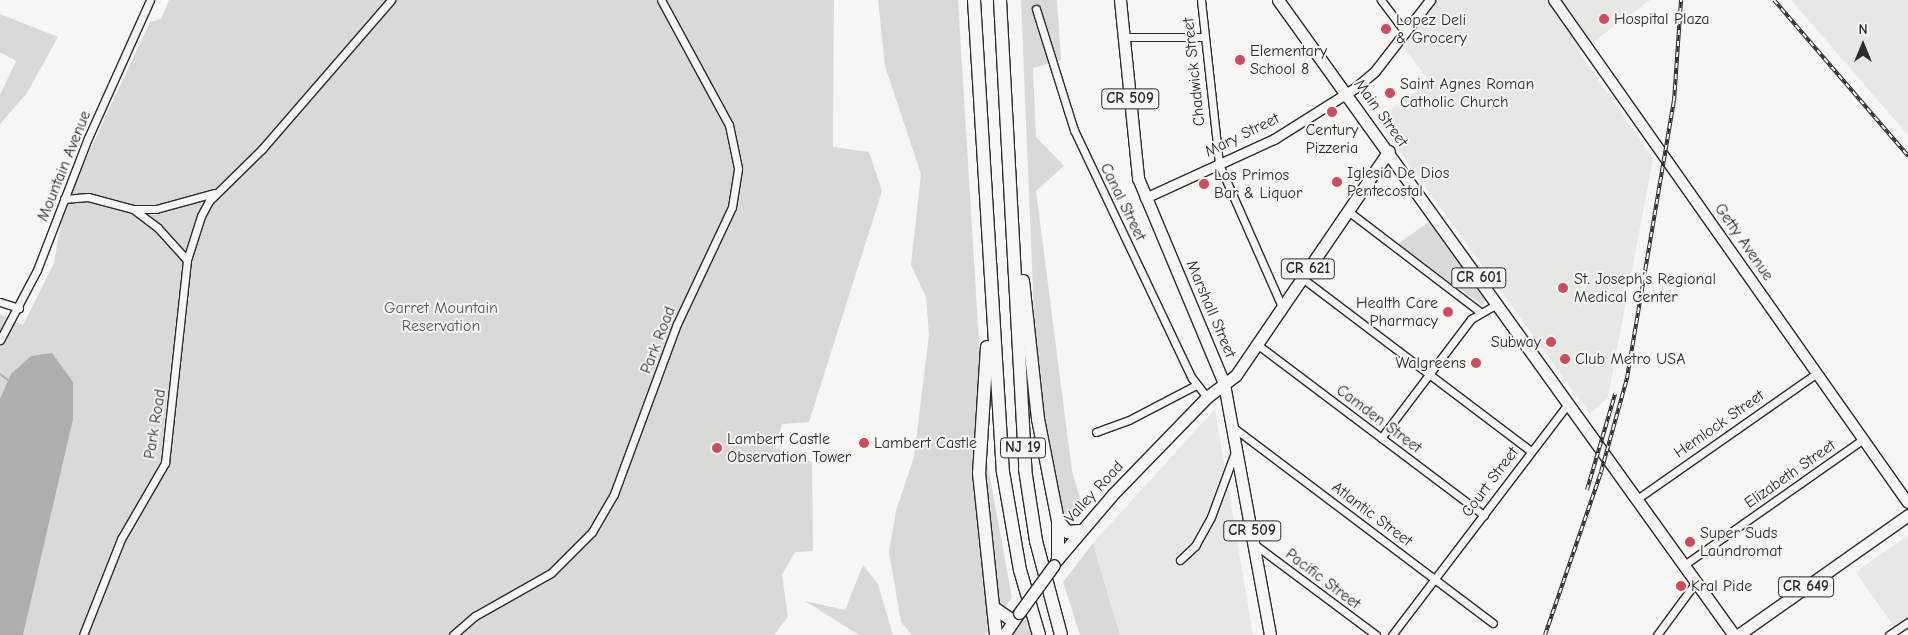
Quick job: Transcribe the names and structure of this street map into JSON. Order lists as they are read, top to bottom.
{
  "streets": {
    "highway": ["NJ 19"],
    "main road": [
      "CR 509",
      "Main Street",
      "Getty Avenue",
      "CR 621",
      "CR 601",
      "Marshall Street",
      "Valley Road",
      "CR 649"
    ],
    "street": [
      "Chadwick Street",
      "Mary Street",
      "Mountain Avenue",
      "Canal Street",
      "Park Road",
      "Camden Street",
      "Hemlock Street",
      "Elizabeth Street",
      "Court Street",
      "Atlantic Street",
      "Pacific Street"
    ]
  },
  "crossings": [
    ["Chadwick Street", "Mary Street"],
    ["Chadwick Street", "CR 621"],
    ["Main Street", "Mary Street"],
    ["Main Street", "CR 621"],
    ["Main Street", "CR 601"],
    ["Main Street", "Hemlock Street"],
    ["Main Street", "Court Street"],
    ["Mary Street", "Marshall Street"],
    ["Mountain Avenue", "Park Road"],
    ["Canal Street", "Valley Road"],
    ["Getty Avenue", "Hemlock Street"],
    ["Getty Avenue", "Elizabeth Street"],
    ["CR 621", "Marshall Street"],
    ["CR 621", "Camden Street"],
    ["CR 621", "Valley Road"],
    ["CR 601", "Hemlock Street"],
    ["CR 601", "Elizabeth Street"],
    ["Marshall Street", "Valley Road"],
    ["Marshall Street", "Atlantic Street"],
    ["Marshall Street", "Pacific Street"],
    ["Camden Street", "Court Street"],
    ["Court Street", "Atlantic Street"]
  ],
  "parks": ["Garret Mountain Reservation"],
  "places": [
    "Hospital Plaza",
    "Lopez Deli & Grocery",
    "Elementary School 8",
    "Saint Agnes Roman Catholic Church",
    "Century Pizzeria",
    "Iglesia De Dios Pentecostal",
    "Los Primos Bar & Liquor",
    "St. Joseph’s Regional Medical Center",
    "Health Care Pharmacy",
    "Subway",
    "Club Metro USA",
    "Walgreens",
    "Lambert Castle",
    "Lambert Castle Observation Tower",
    "Super Suds Laundromat",
    "Kral Pide"
  ],
  "north": "top"
}
